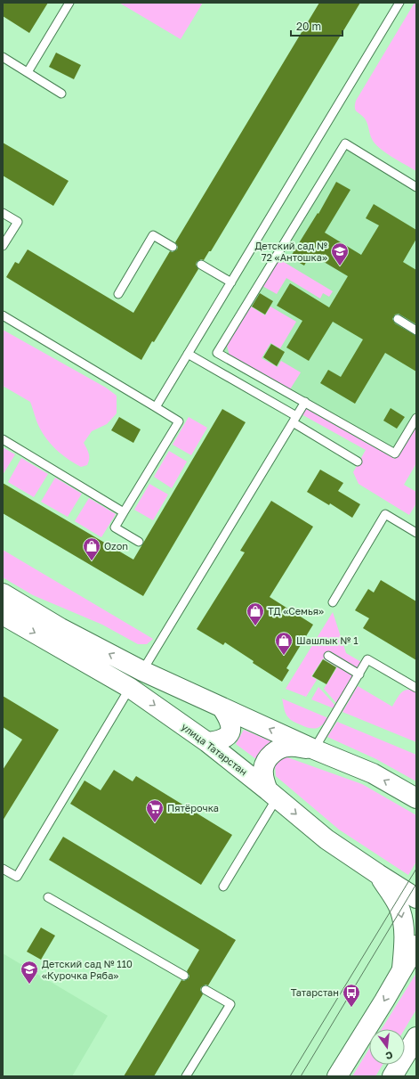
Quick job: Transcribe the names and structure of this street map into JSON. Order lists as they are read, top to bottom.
{
  "streets": {
    "street": ["улица Татарстан"]
  },
  "places": {
    "school or university": ["Детский сад № 72 «Антошка»", "Детский сад № 110 «Курочка Ряба»"],
    "shop": ["Ozon", "ТД «Семья»", "Шашлык № 1"],
    "supermarket": ["Пятёрочка"],
    "bus stop": ["Татарстан"]
  },
  "scale_bar": "20 m",
  "north": "bottom"
}
